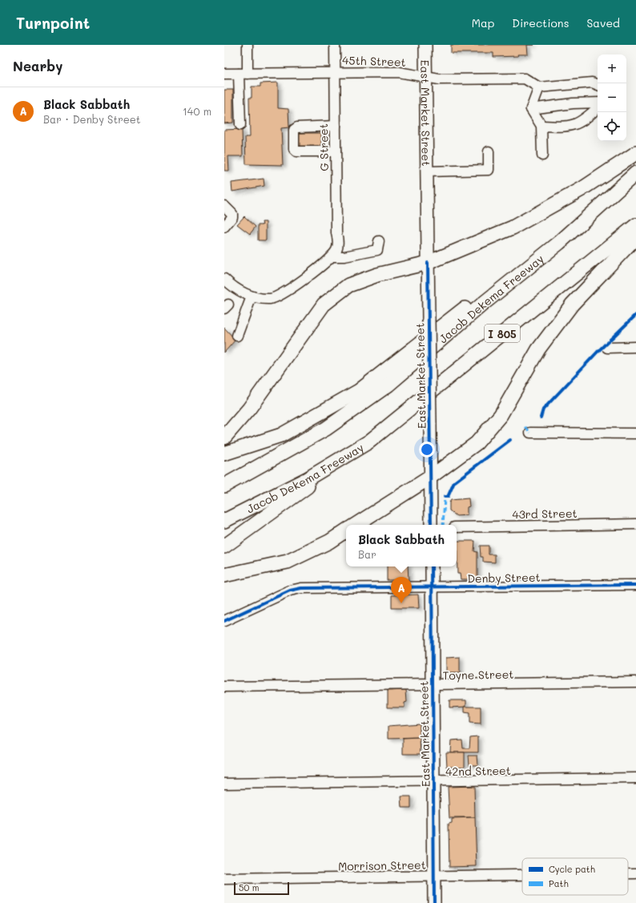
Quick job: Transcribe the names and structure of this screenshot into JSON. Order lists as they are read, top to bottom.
{
  "streets": {
    "highway": ["Jacob Dekema Freeway", "I 805"],
    "main road": ["East Market Street"],
    "street": [
      "45th Street",
      "G Street",
      "43rd Street",
      "Denby Street",
      "Toyne Street",
      "42nd Street",
      "Morrison Street"
    ]
  },
  "crossings": [
    ["45th Street", "East Market Street"],
    ["45th Street", "G Street"],
    ["East Market Street", "Denby Street"],
    ["East Market Street", "Toyne Street"],
    ["East Market Street", "42nd Street"],
    ["East Market Street", "Morrison Street"]
  ],
  "legend": ["Cycle path", "Path"],
  "scale_bar": "50 m",
  "page": {
    "header": "Turnpoint",
    "nav": ["Map", "Directions", "Saved"],
    "heading": "Nearby",
    "map_buttons": ["+", "−"],
    "list": [
      {
        "mark": "A",
        "name": "Black Sabbath",
        "note": "Bar · Denby Street",
        "value": "140 m"
      }
    ],
    "popup": ["Black Sabbath", "Bar"],
    "pins": "A",
    "scale": "50 m"
  }
}
